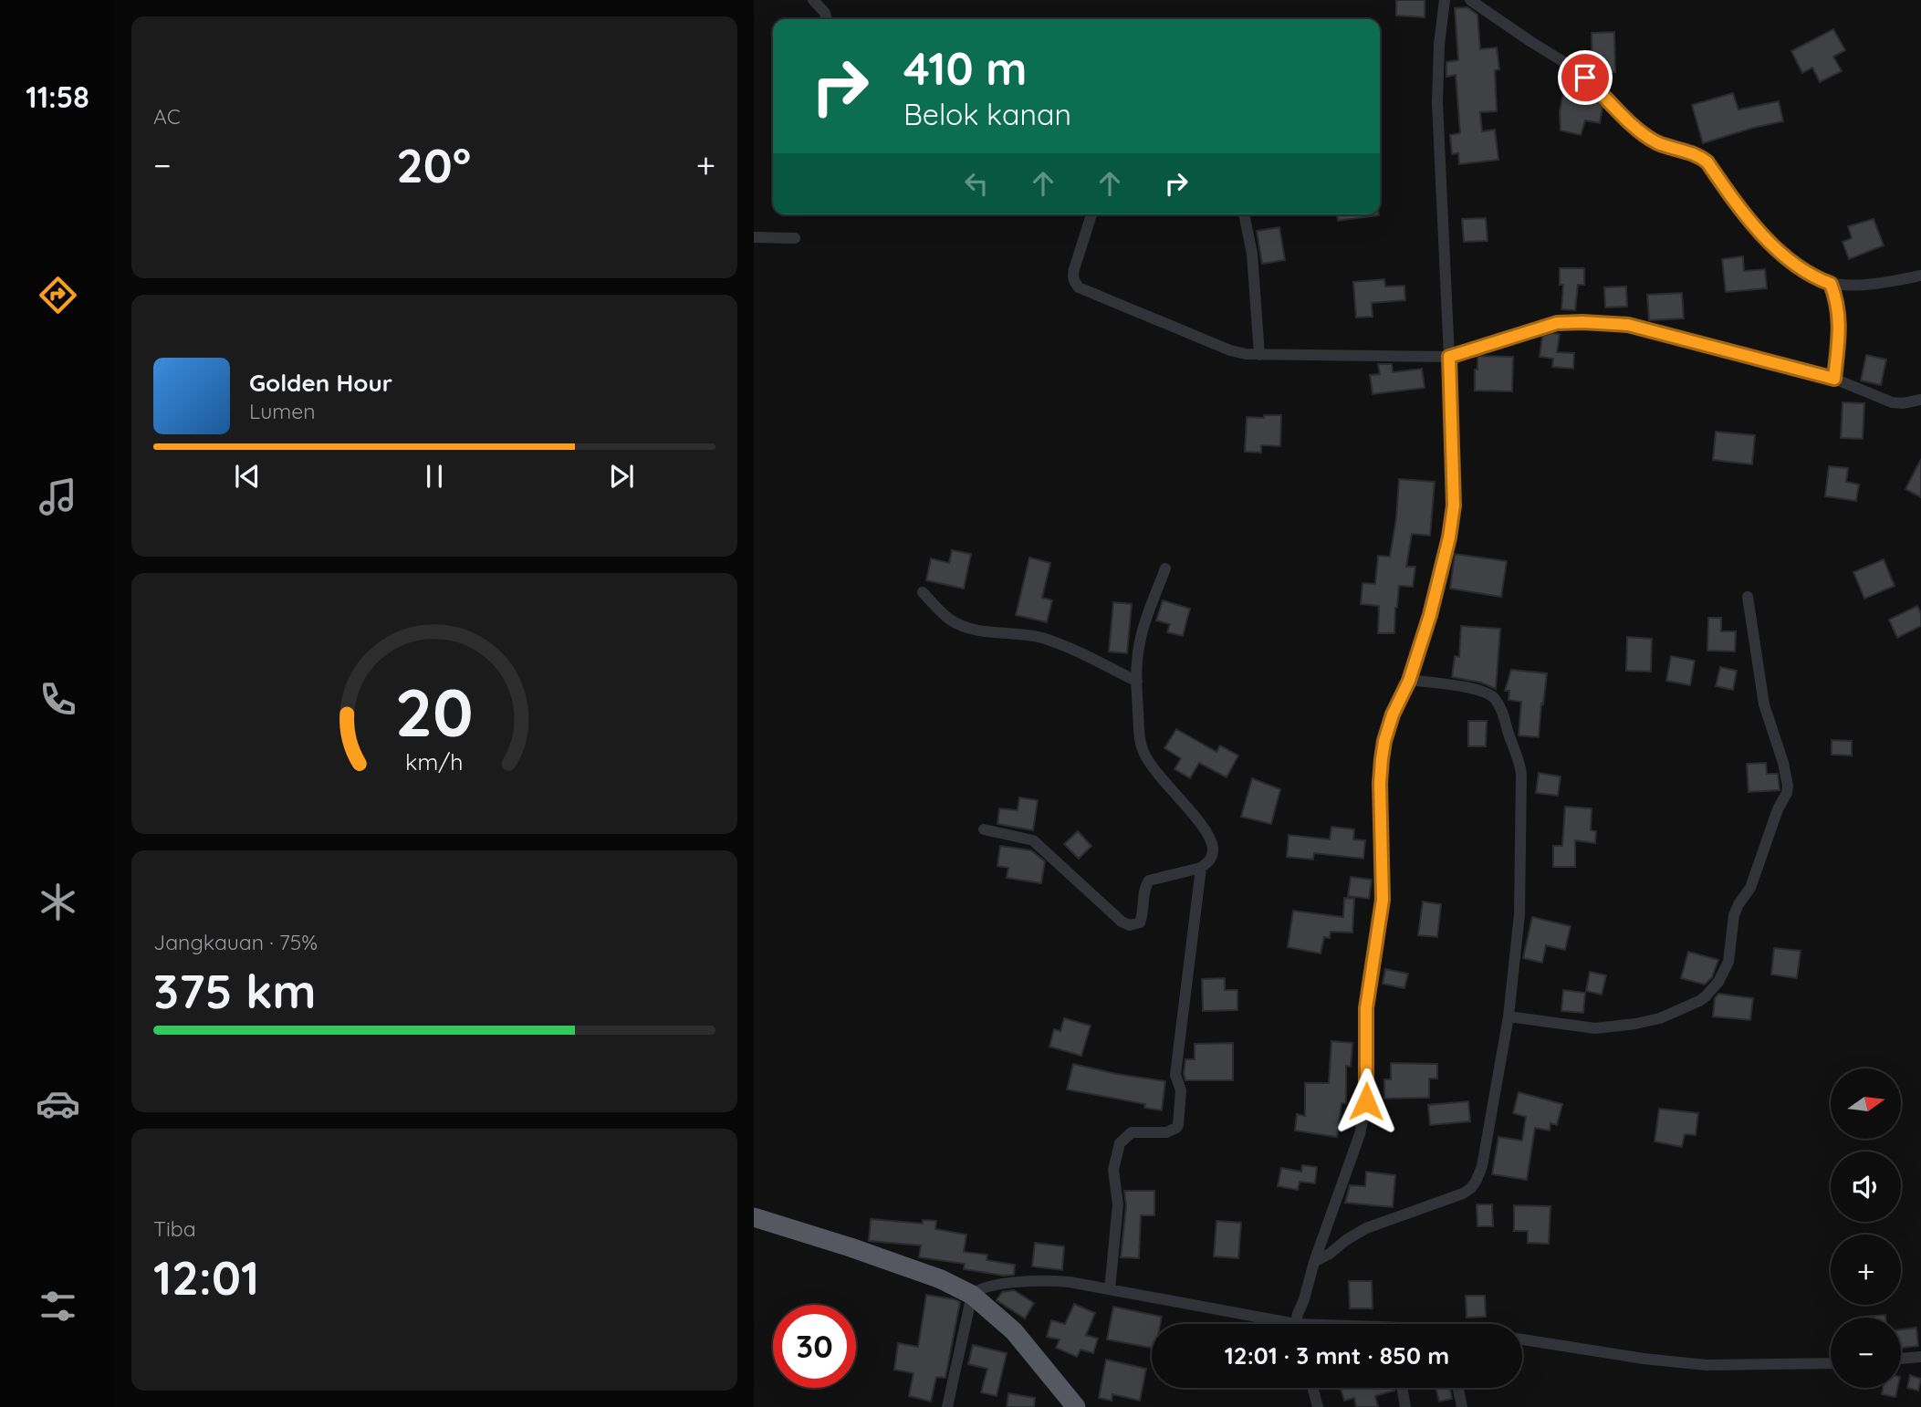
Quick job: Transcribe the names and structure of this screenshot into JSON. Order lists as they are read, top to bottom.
{
  "north": "right",
  "page": {
    "tabs": "11:58",
    "tile": [
      "AC",
      ["Jangkauan · 75%", "375 km"],
      ["Tiba", "12:01"]
    ],
    "turn": ["410 m", "Belok kanan"],
    "heat": ["−", "20°", "+"],
    "song": ["Golden Hour", "Lumen"],
    "map_buttons": ["+", "−"],
    "limit": "30",
    "trip": "12:01 · 3 mnt · 850 m",
    "gauge": ["20", "km/h"]
  }
}
